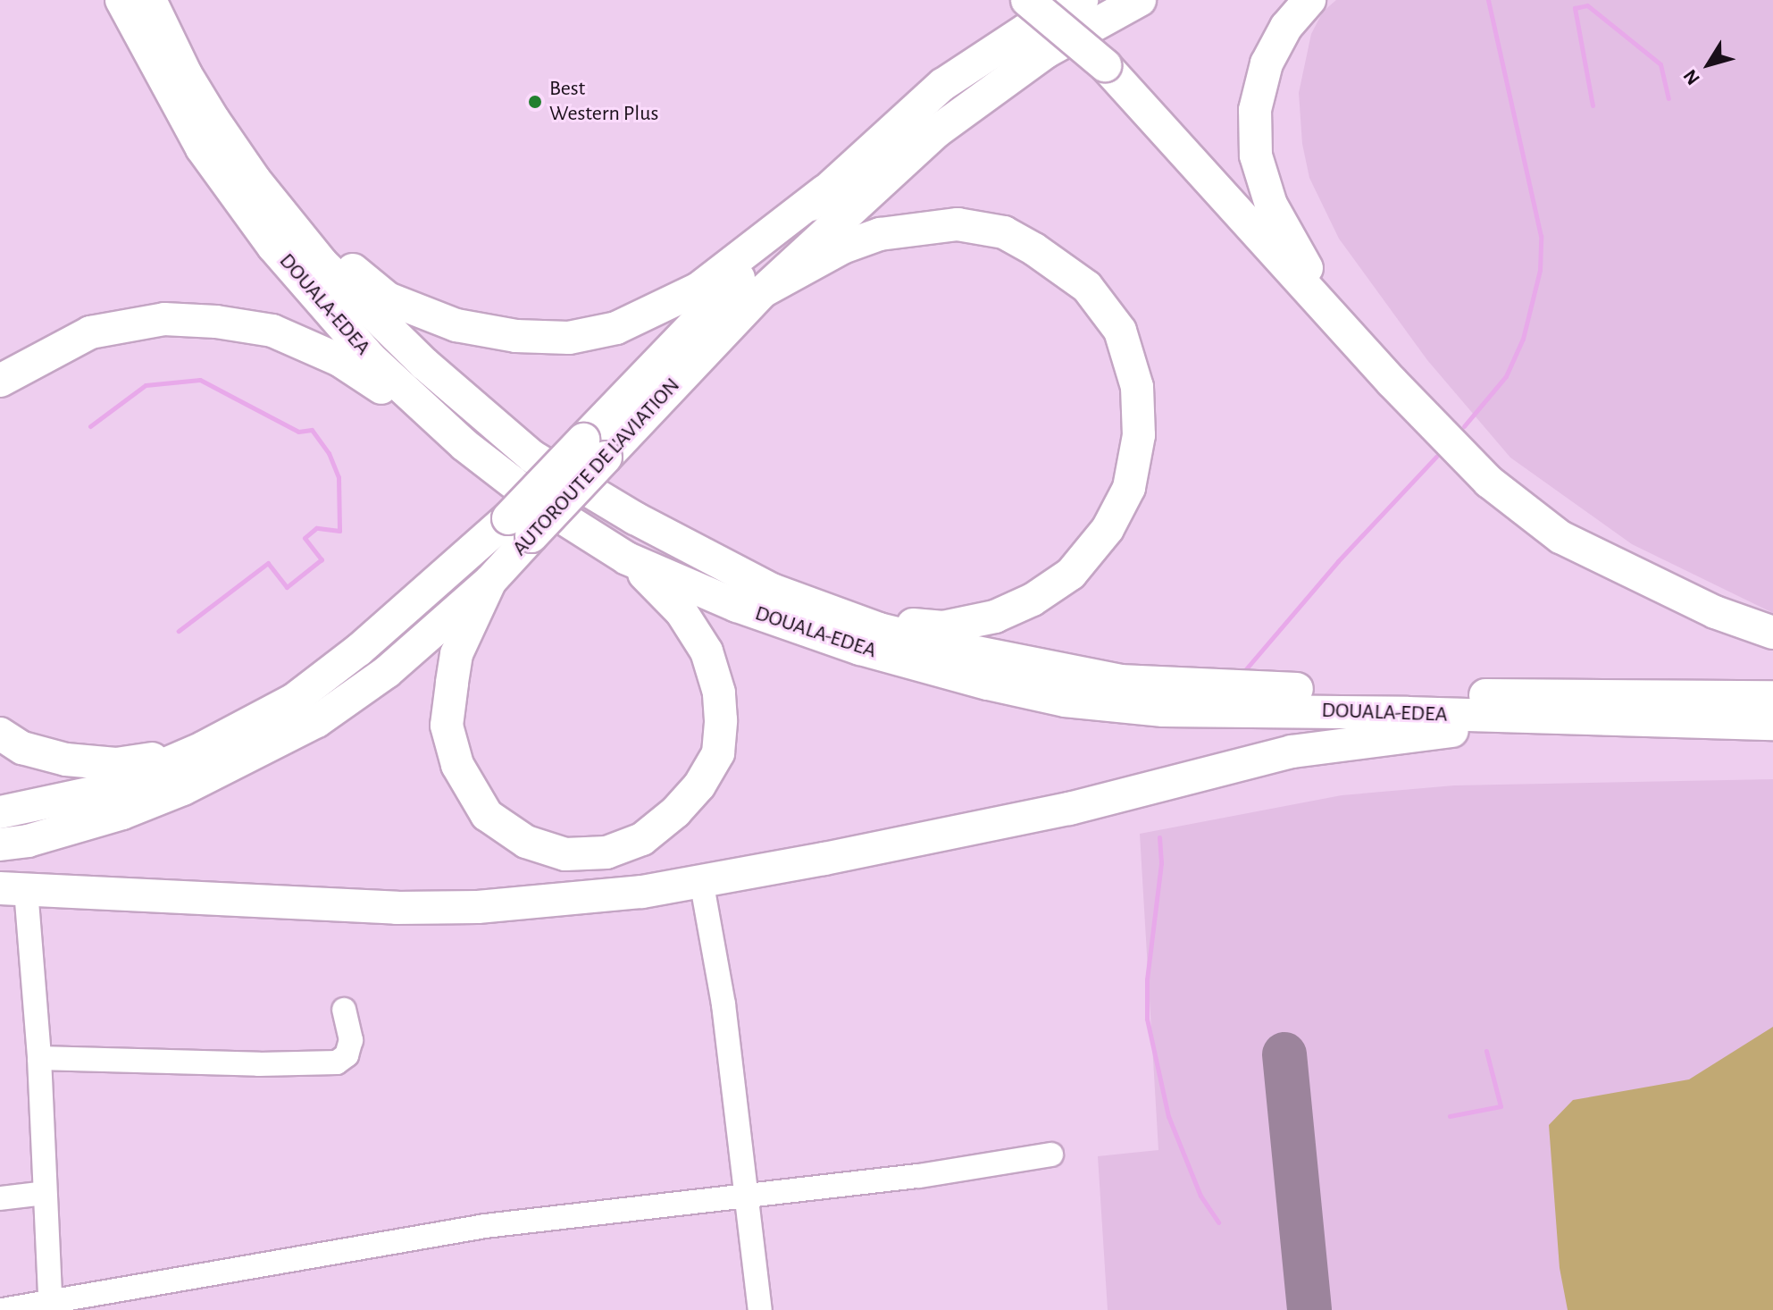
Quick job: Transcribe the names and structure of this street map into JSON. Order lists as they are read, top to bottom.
{
  "streets": {
    "highway": ["DOUALA-EDEA", "AUTOROUTE DE L'AVIATION"]
  },
  "places": ["Best Western Plus"],
  "north": "bottom left"
}
